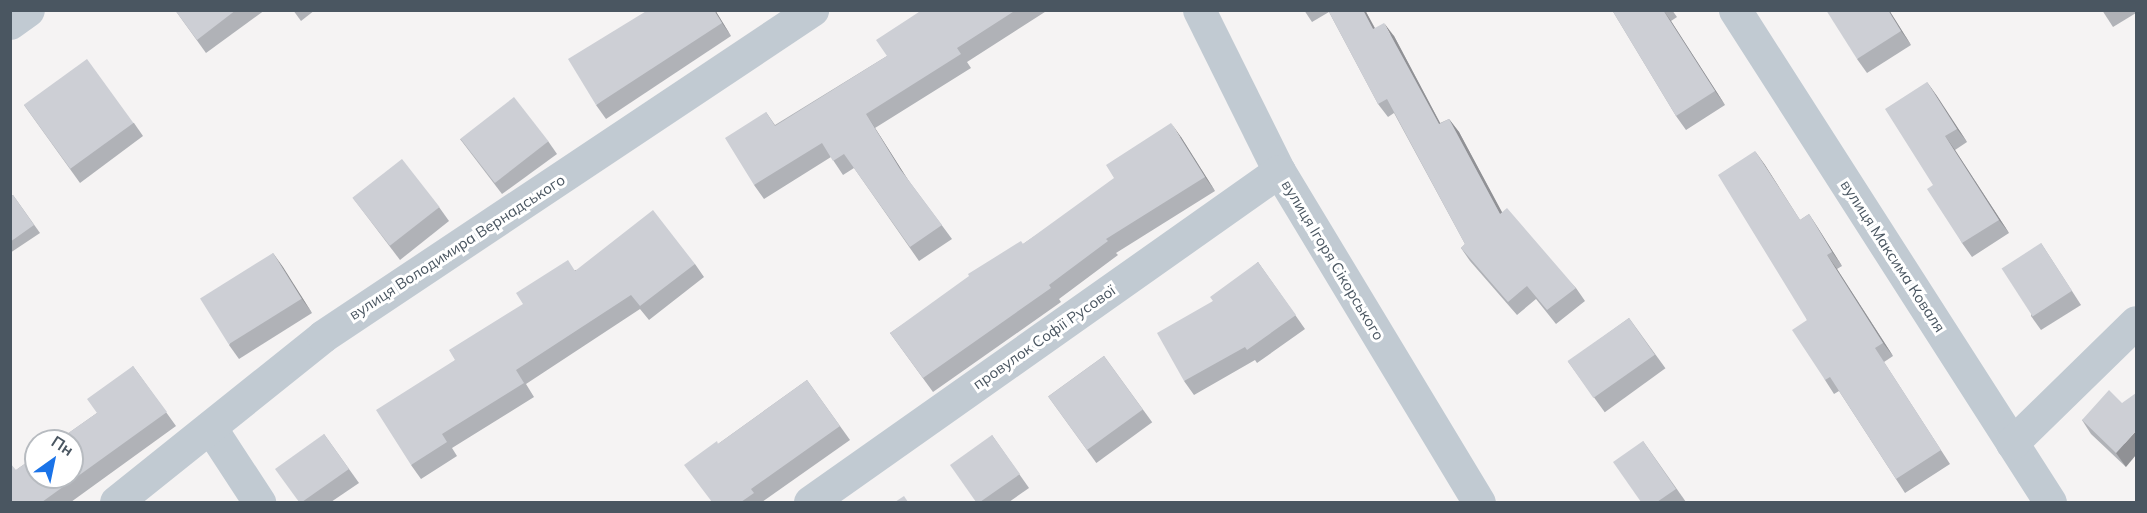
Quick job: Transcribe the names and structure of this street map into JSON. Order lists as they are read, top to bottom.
{
  "streets": {
    "street": [
      "вулиця Володимира Вернадського",
      "вулиця Максима Коваля",
      "вулиця Ігоря Сікорського",
      "провулок Софії Русової"
    ]
  },
  "crossings": [
    ["вулиця Ігоря Сікорського", "провулок Софії Русової"]
  ],
  "north": "top right"
}
